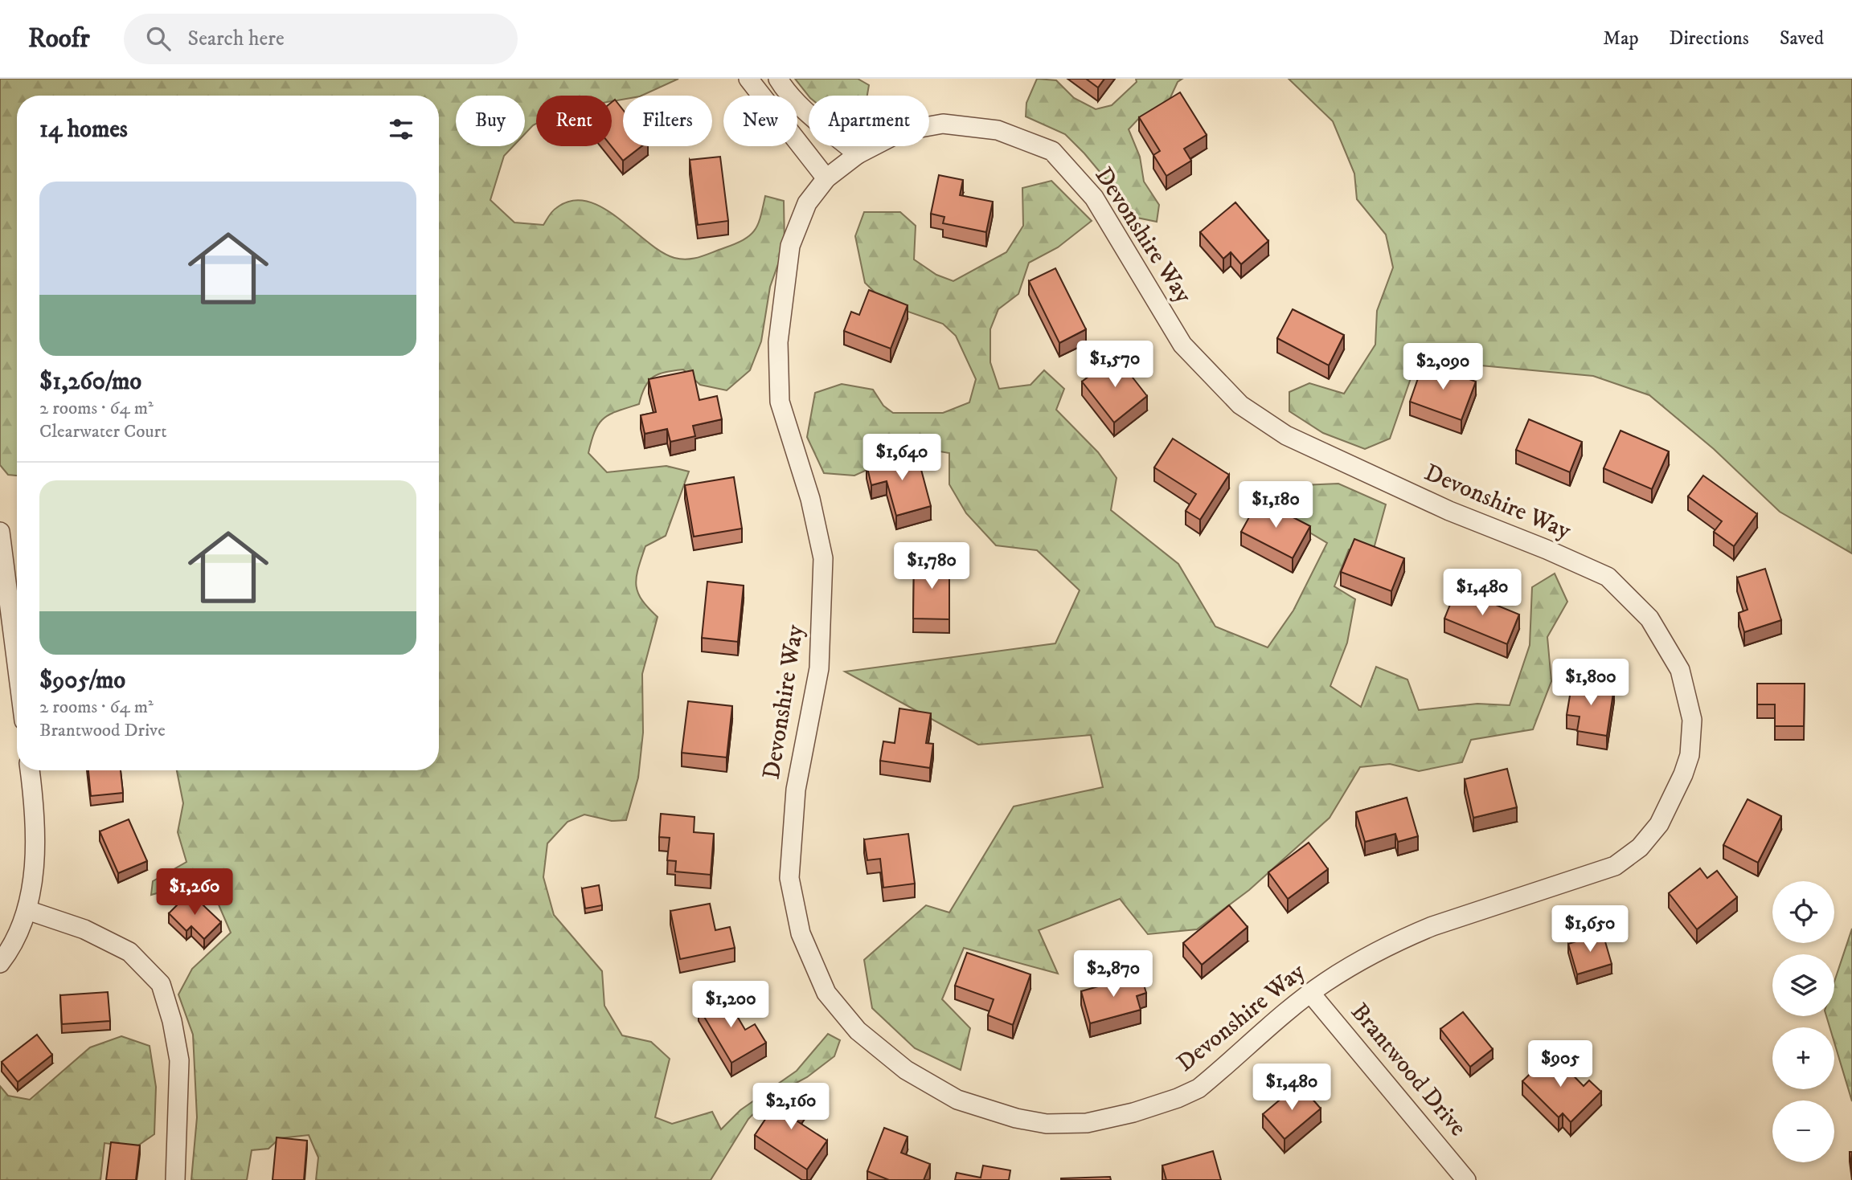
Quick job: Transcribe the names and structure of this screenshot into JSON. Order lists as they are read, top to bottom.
{
  "streets": {
    "street": ["Devonshire Way", "Brantwood Drive"]
  },
  "crossings": [
    ["Devonshire Way", "Brantwood Drive"]
  ],
  "page": {
    "header": "Roofr",
    "search": "Search here",
    "nav": ["Map", "Directions", "Saved"],
    "chip": [
      "Buy",
      "Rent",
      "Filters",
      "New",
      "Apartment"
    ],
    "heading": "14 homes",
    "list": [
      {
        "name": "$1,260/mo",
        "note": "2 rooms · 64 m² · Clearwater Court"
      },
      {
        "name": "$905/mo",
        "note": "2 rooms · 64 m² · Brantwood Drive"
      }
    ],
    "price": [
      "$1,570",
      "$2,090",
      "$1,640",
      "$1,180",
      "$1,780",
      "$1,480",
      "$1,800",
      "$1,260",
      "$1,650",
      "$2,870",
      "$1,200",
      "$905",
      "$1,480",
      "$2,160"
    ],
    "map_buttons": ["+", "−"]
  }
}
